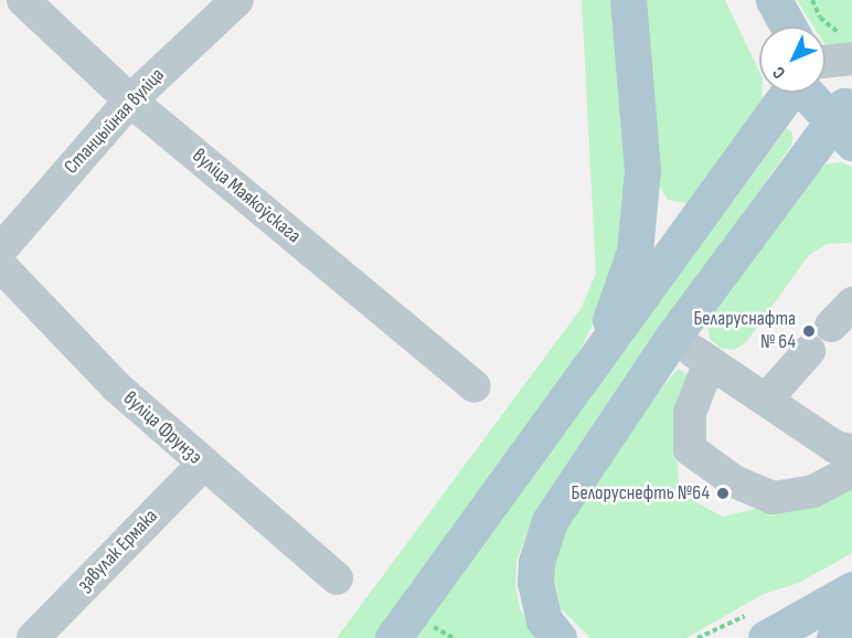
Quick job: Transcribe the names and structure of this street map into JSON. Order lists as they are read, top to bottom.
{
  "streets": {
    "street": [
      "Станцыйная вуліца",
      "вуліца Маякоўскага",
      "вуліца Фрунзэ",
      "завулак Ермака"
    ]
  },
  "crossings": [
    ["Станцыйная вуліца", "вуліца Маякоўскага"],
    ["вуліца Фрунзэ", "завулак Ермака"]
  ],
  "places": ["Беларуснафта № 64", "Белоруснефть №64"],
  "north": "bottom left"
}
